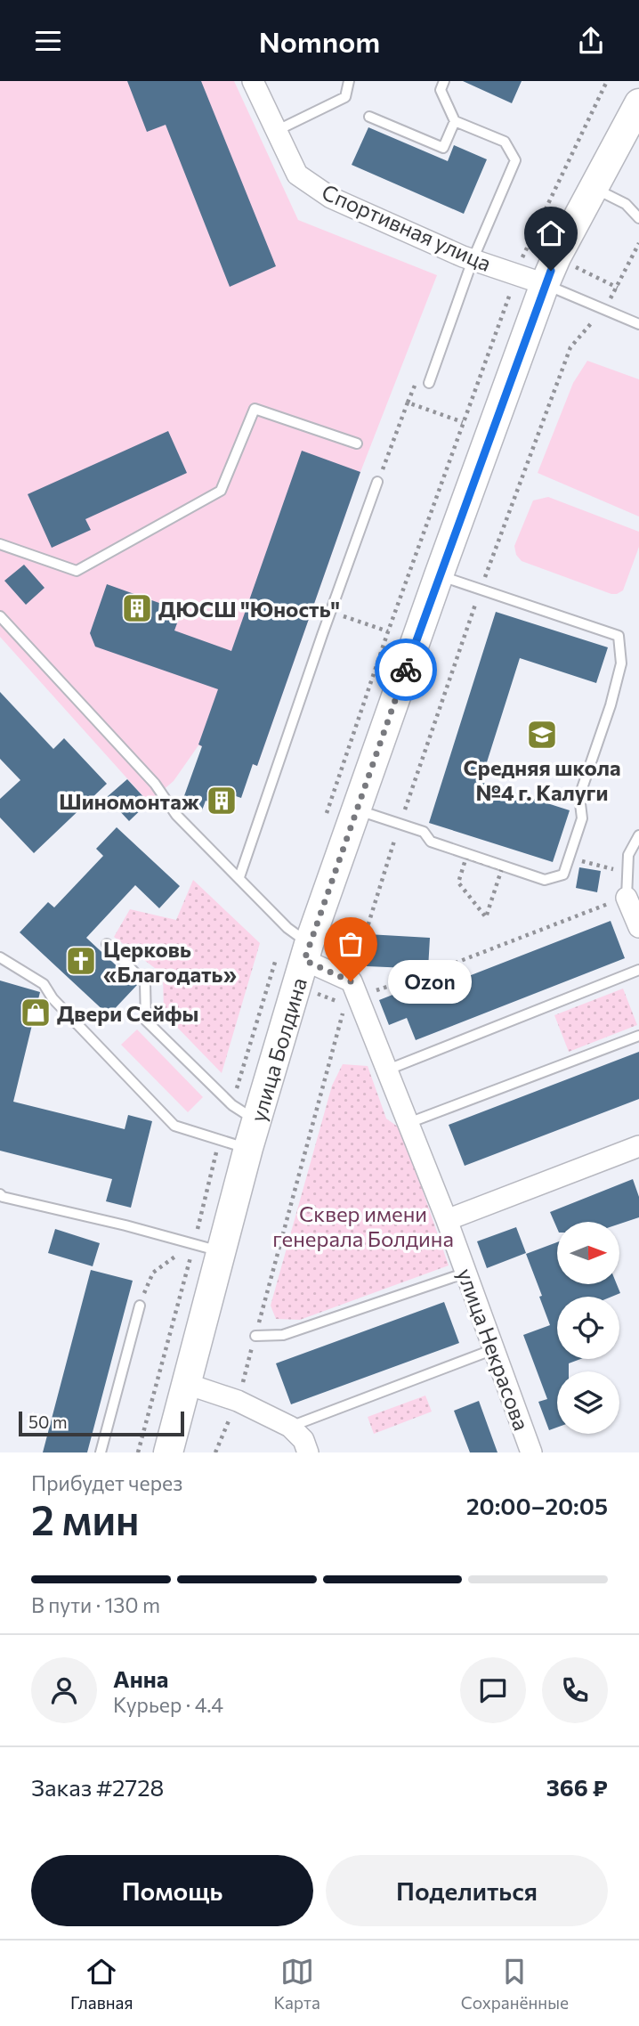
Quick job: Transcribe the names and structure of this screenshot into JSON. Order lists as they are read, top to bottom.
{
  "streets": {
    "main road": ["улица Болдина"],
    "street": ["Спортивная улица", "улица Некрасова"]
  },
  "crossings": [
    ["Спортивная улица", "улица Болдина"],
    ["улица Болдина", "улица Некрасова"]
  ],
  "parks": ["Сквер имени генерала Болдина"],
  "places": {
    "building": ["ДЮСШ \"Юность\"", "Шиномонтаж"],
    "school or university": ["Средняя школа №4 г. Калуги"],
    "church": ["Церковь «Благодать»"],
    "other": ["Ozon"],
    "shop": ["Двери Сейфы"]
  },
  "scale_bar": "50 m",
  "north": "right",
  "page": {
    "header": "Nomnom",
    "bubble": "Ozon",
    "scale": "50 m",
    "heading": ["2 мин", "Прибудет через", "20:00–20:05"],
    "panel": [
      "Анна",
      "Курьер · 4.4",
      "Заказ #2728",
      "366 ₽"
    ],
    "bar": "В пути · 130 m",
    "buttons": ["Помощь", "Поделиться"],
    "tabs": ["Главная", "Карта", "Сохранённые"]
  }
}
